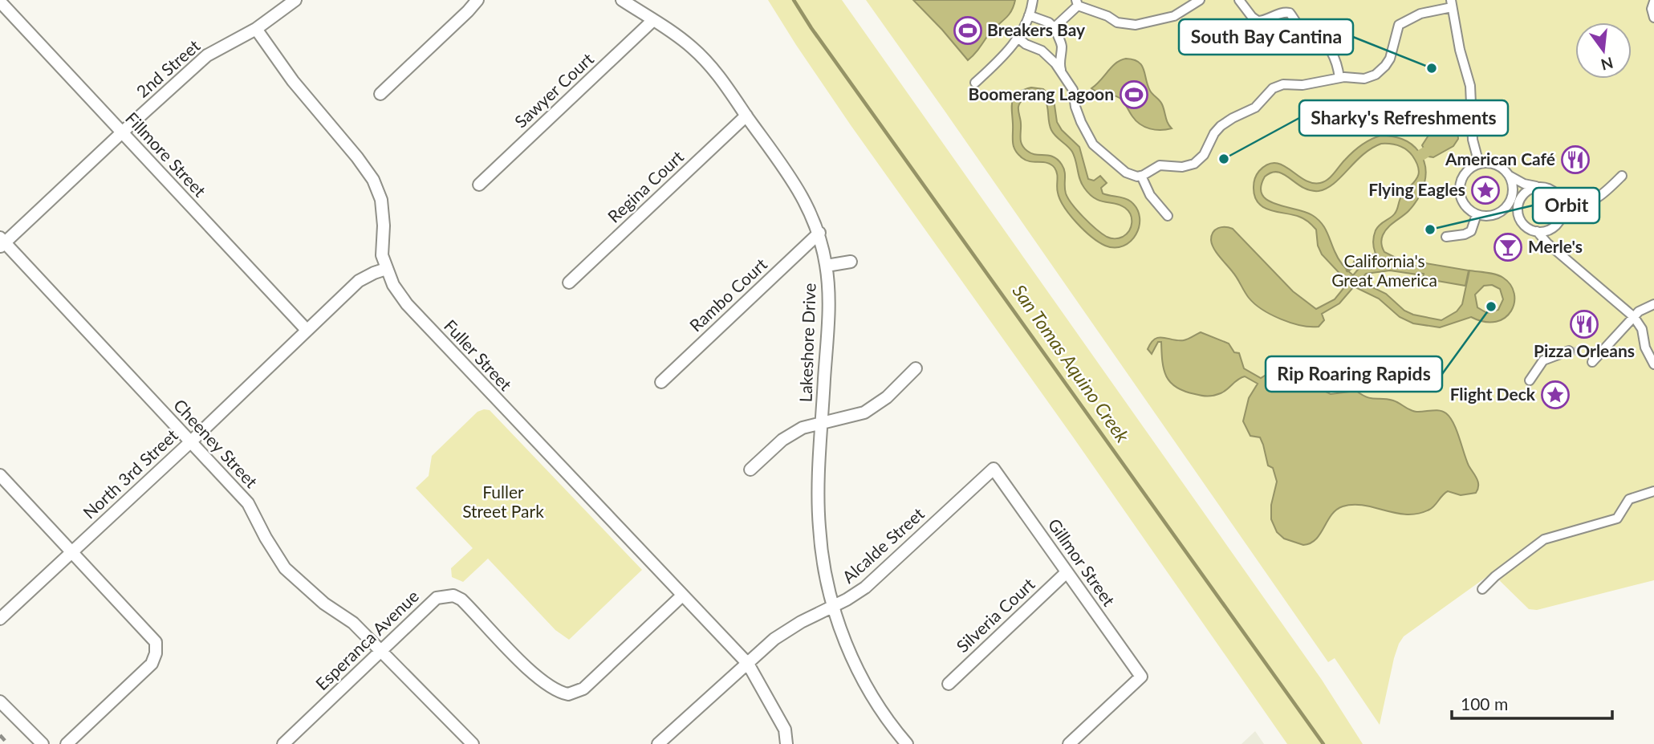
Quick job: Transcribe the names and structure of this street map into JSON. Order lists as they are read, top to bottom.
{
  "streets": {
    "street": [
      "2nd Street",
      "Sawyer Court",
      "Fillmore Street",
      "Regina Court",
      "Rambo Court",
      "Lakeshore Drive",
      "Fuller Street",
      "Cheeney Street",
      "North 3rd Street",
      "Alcalde Street",
      "Gillmor Street",
      "Silveria Court",
      "Esperanca Avenue"
    ]
  },
  "crossings": [
    ["2nd Street", "Fillmore Street"],
    ["2nd Street", "Fuller Street"],
    ["2nd Street", "Cheeney Street"],
    ["Sawyer Court", "Lakeshore Drive"],
    ["Fillmore Street", "North 3rd Street"],
    ["Regina Court", "Lakeshore Drive"],
    ["Rambo Court", "Lakeshore Drive"],
    ["Lakeshore Drive", "Alcalde Street"],
    ["Fuller Street", "North 3rd Street"],
    ["Fuller Street", "Alcalde Street"],
    ["Fuller Street", "Esperanca Avenue"],
    ["Cheeney Street", "North 3rd Street"],
    ["Cheeney Street", "Esperanca Avenue"],
    ["Alcalde Street", "Gillmor Street"],
    ["Gillmor Street", "Silveria Court"]
  ],
  "water": ["San Tomas Aquino Creek"],
  "parks": ["California's Great America", "Fuller Street Park"],
  "places": {
    "sports": ["Breakers Bay", "Boomerang Lagoon"],
    "other": [
      "South Bay Cantina",
      "Sharky's Refreshments",
      "Orbit",
      "Rip Roaring Rapids"
    ],
    "restaurant": ["American Café", "Pizza Orleans"],
    "place": ["Flying Eagles", "Flight Deck"],
    "bar": ["Merle's"]
  },
  "scale_bar": "100 m",
  "north": "bottom"
}
